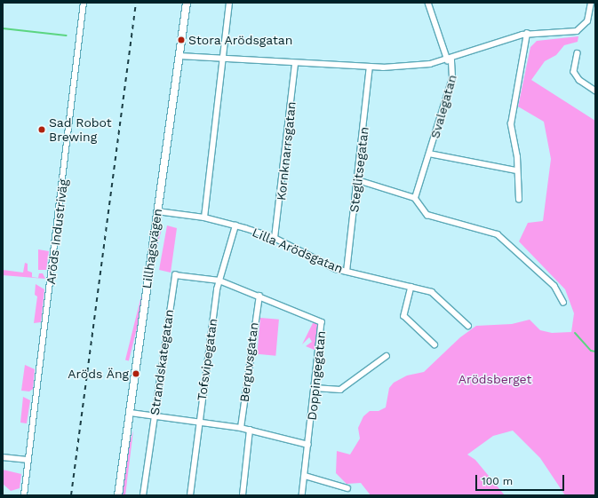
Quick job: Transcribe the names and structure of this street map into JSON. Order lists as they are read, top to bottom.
{
  "streets": {
    "street": [
      "Svalegatan",
      "Kornknarrsgatan",
      "Steglitsegatan",
      "Aröds Industriväg",
      "Lillhagsvägen",
      "Lilla Arödsgatan",
      "Tofsvipegatan",
      "Strandskategatan",
      "Berguvsgatan",
      "Doppingegatan"
    ]
  },
  "crossings": [
    ["Kornknarrsgatan", "Lilla Arödsgatan"],
    ["Steglitsegatan", "Lilla Arödsgatan"],
    ["Lillhagsvägen", "Lilla Arödsgatan"],
    ["Lilla Arödsgatan", "Tofsvipegatan"],
    ["Tofsvipegatan", "Strandskategatan"],
    ["Tofsvipegatan", "Doppingegatan"],
    ["Strandskategatan", "Doppingegatan"],
    ["Berguvsgatan", "Doppingegatan"]
  ],
  "parks": ["Arödsberget"],
  "places": ["Stora Arödsgatan", "Sad Robot Brewing", "Aröds Äng"],
  "scale_bar": "100 m"
}
